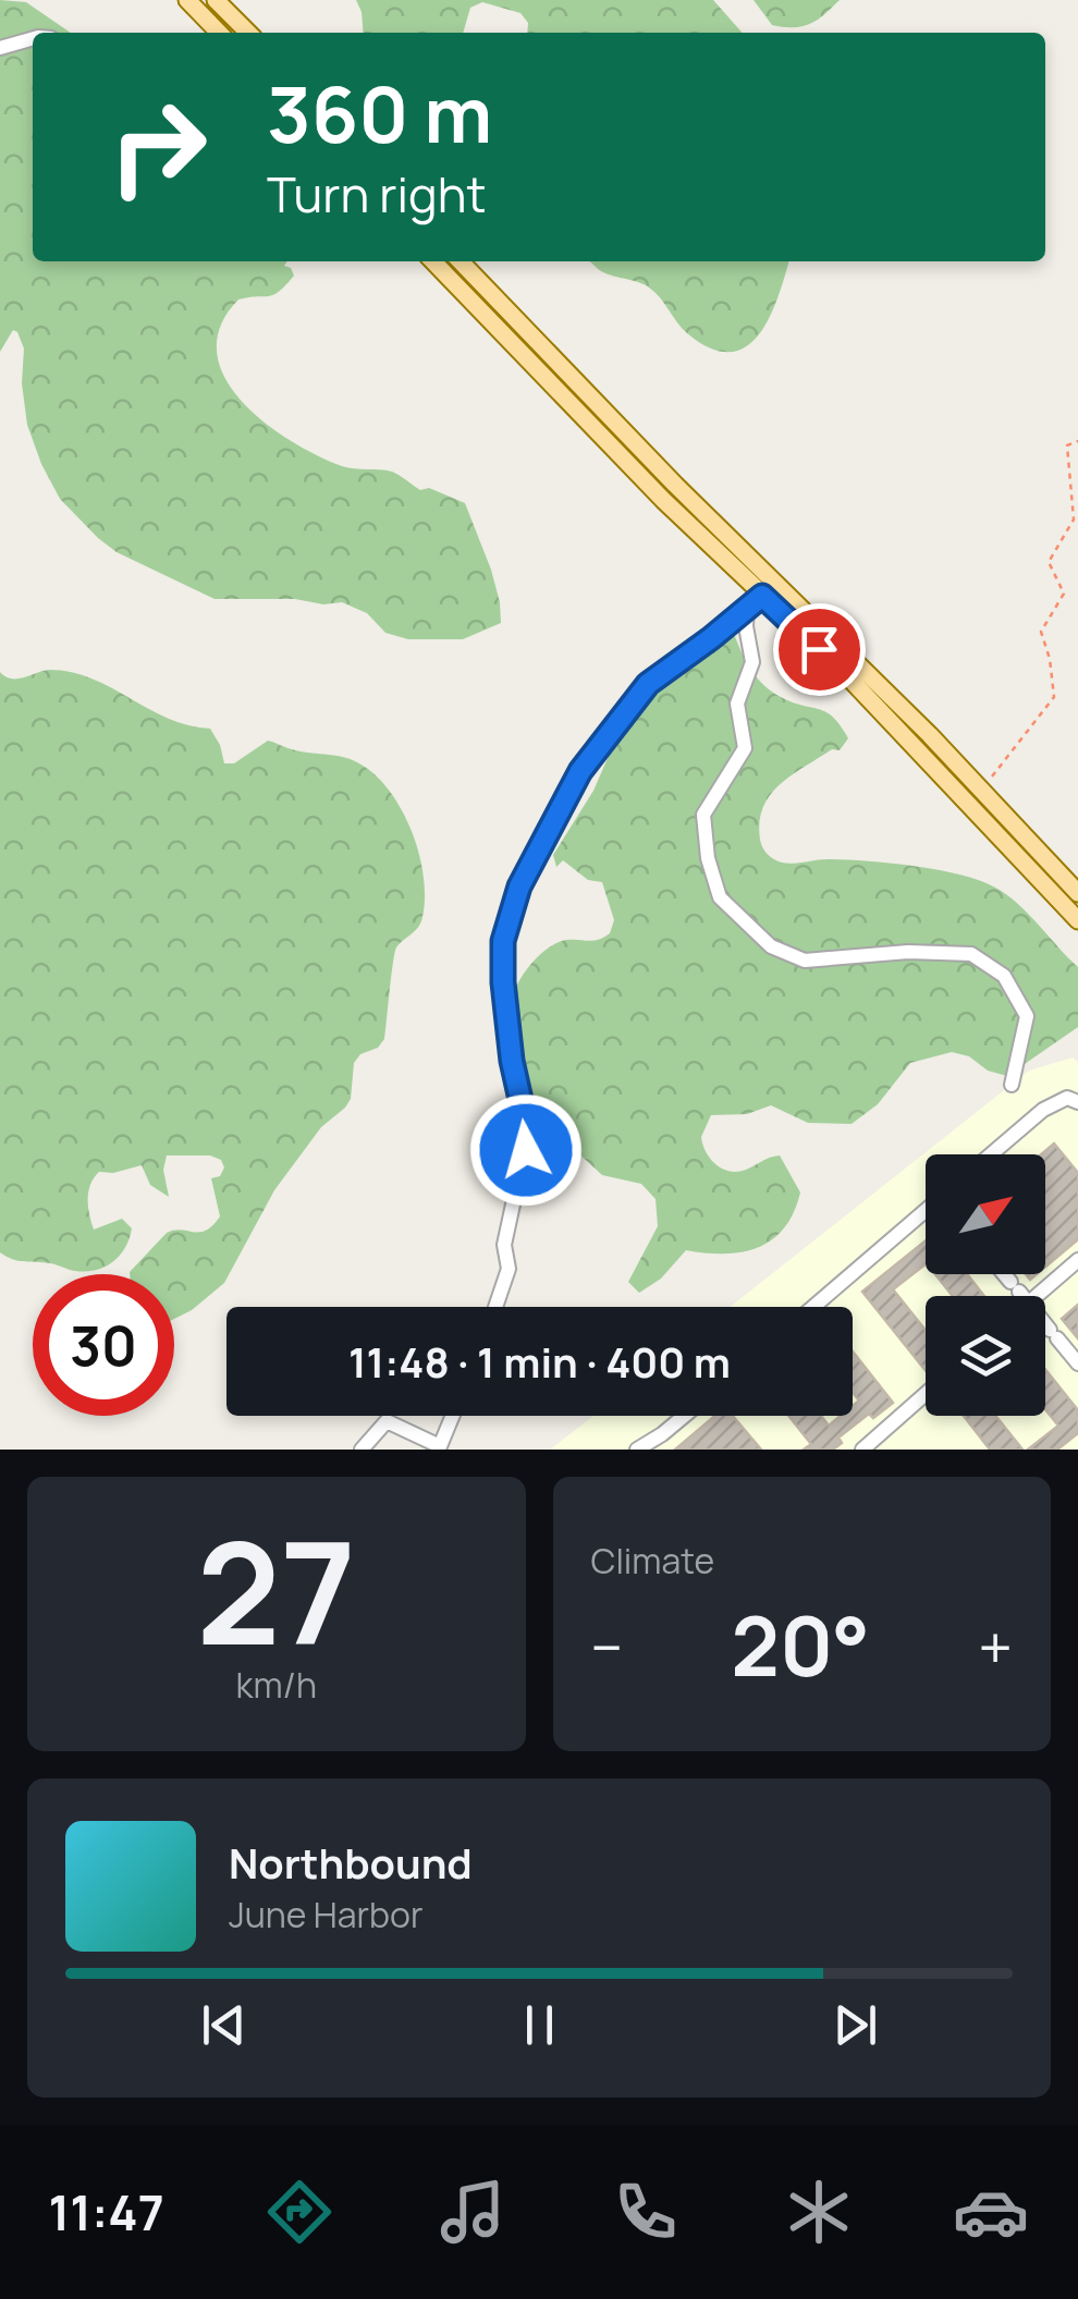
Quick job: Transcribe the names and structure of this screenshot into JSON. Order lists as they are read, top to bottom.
{
  "north": "top right",
  "page": {
    "turn": ["360 m", "Turn right"],
    "limit": "30",
    "trip": "11:48 · 1 min · 400 m",
    "tile": [
      ["27", "km/h"],
      "Climate"
    ],
    "heat": ["−", "20°", "+"],
    "song": ["Northbound", "June Harbor"],
    "tabs": "11:47"
  }
}
